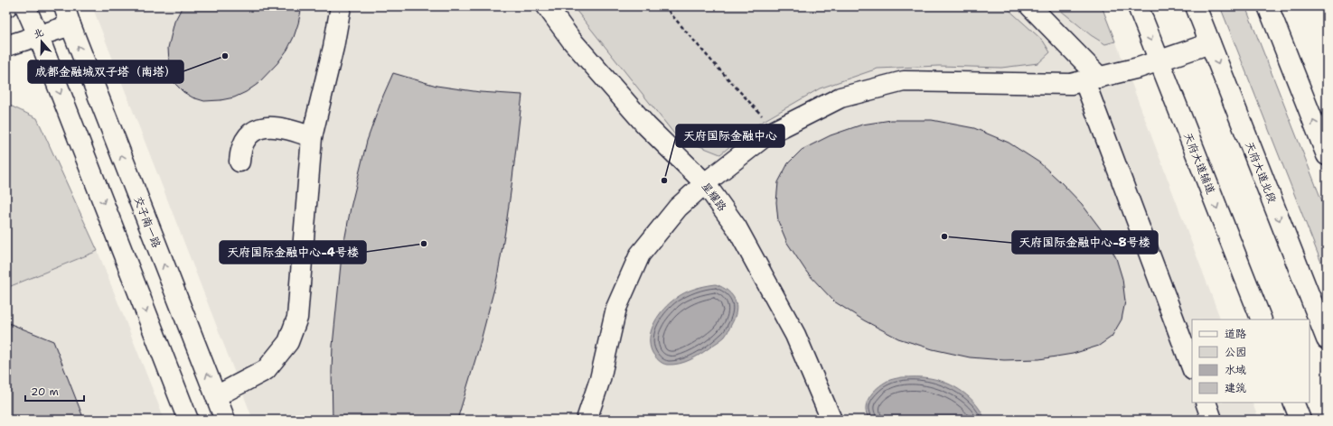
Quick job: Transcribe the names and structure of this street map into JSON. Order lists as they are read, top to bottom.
{
  "streets": {
    "street": [
      "天府大道辅道",
      "天府大道北段",
      "星耀路",
      "交子南一路"
    ]
  },
  "places": [
    "成都金融城双子塔（南塔）",
    "天府国际金融中心",
    "天府国际金融中心-8号楼",
    "天府国际金融中心-4号楼"
  ],
  "legend": [
    "道路",
    "公园",
    "水域",
    "建筑"
  ],
  "scale_bar": "20 m",
  "north": "top"
}
